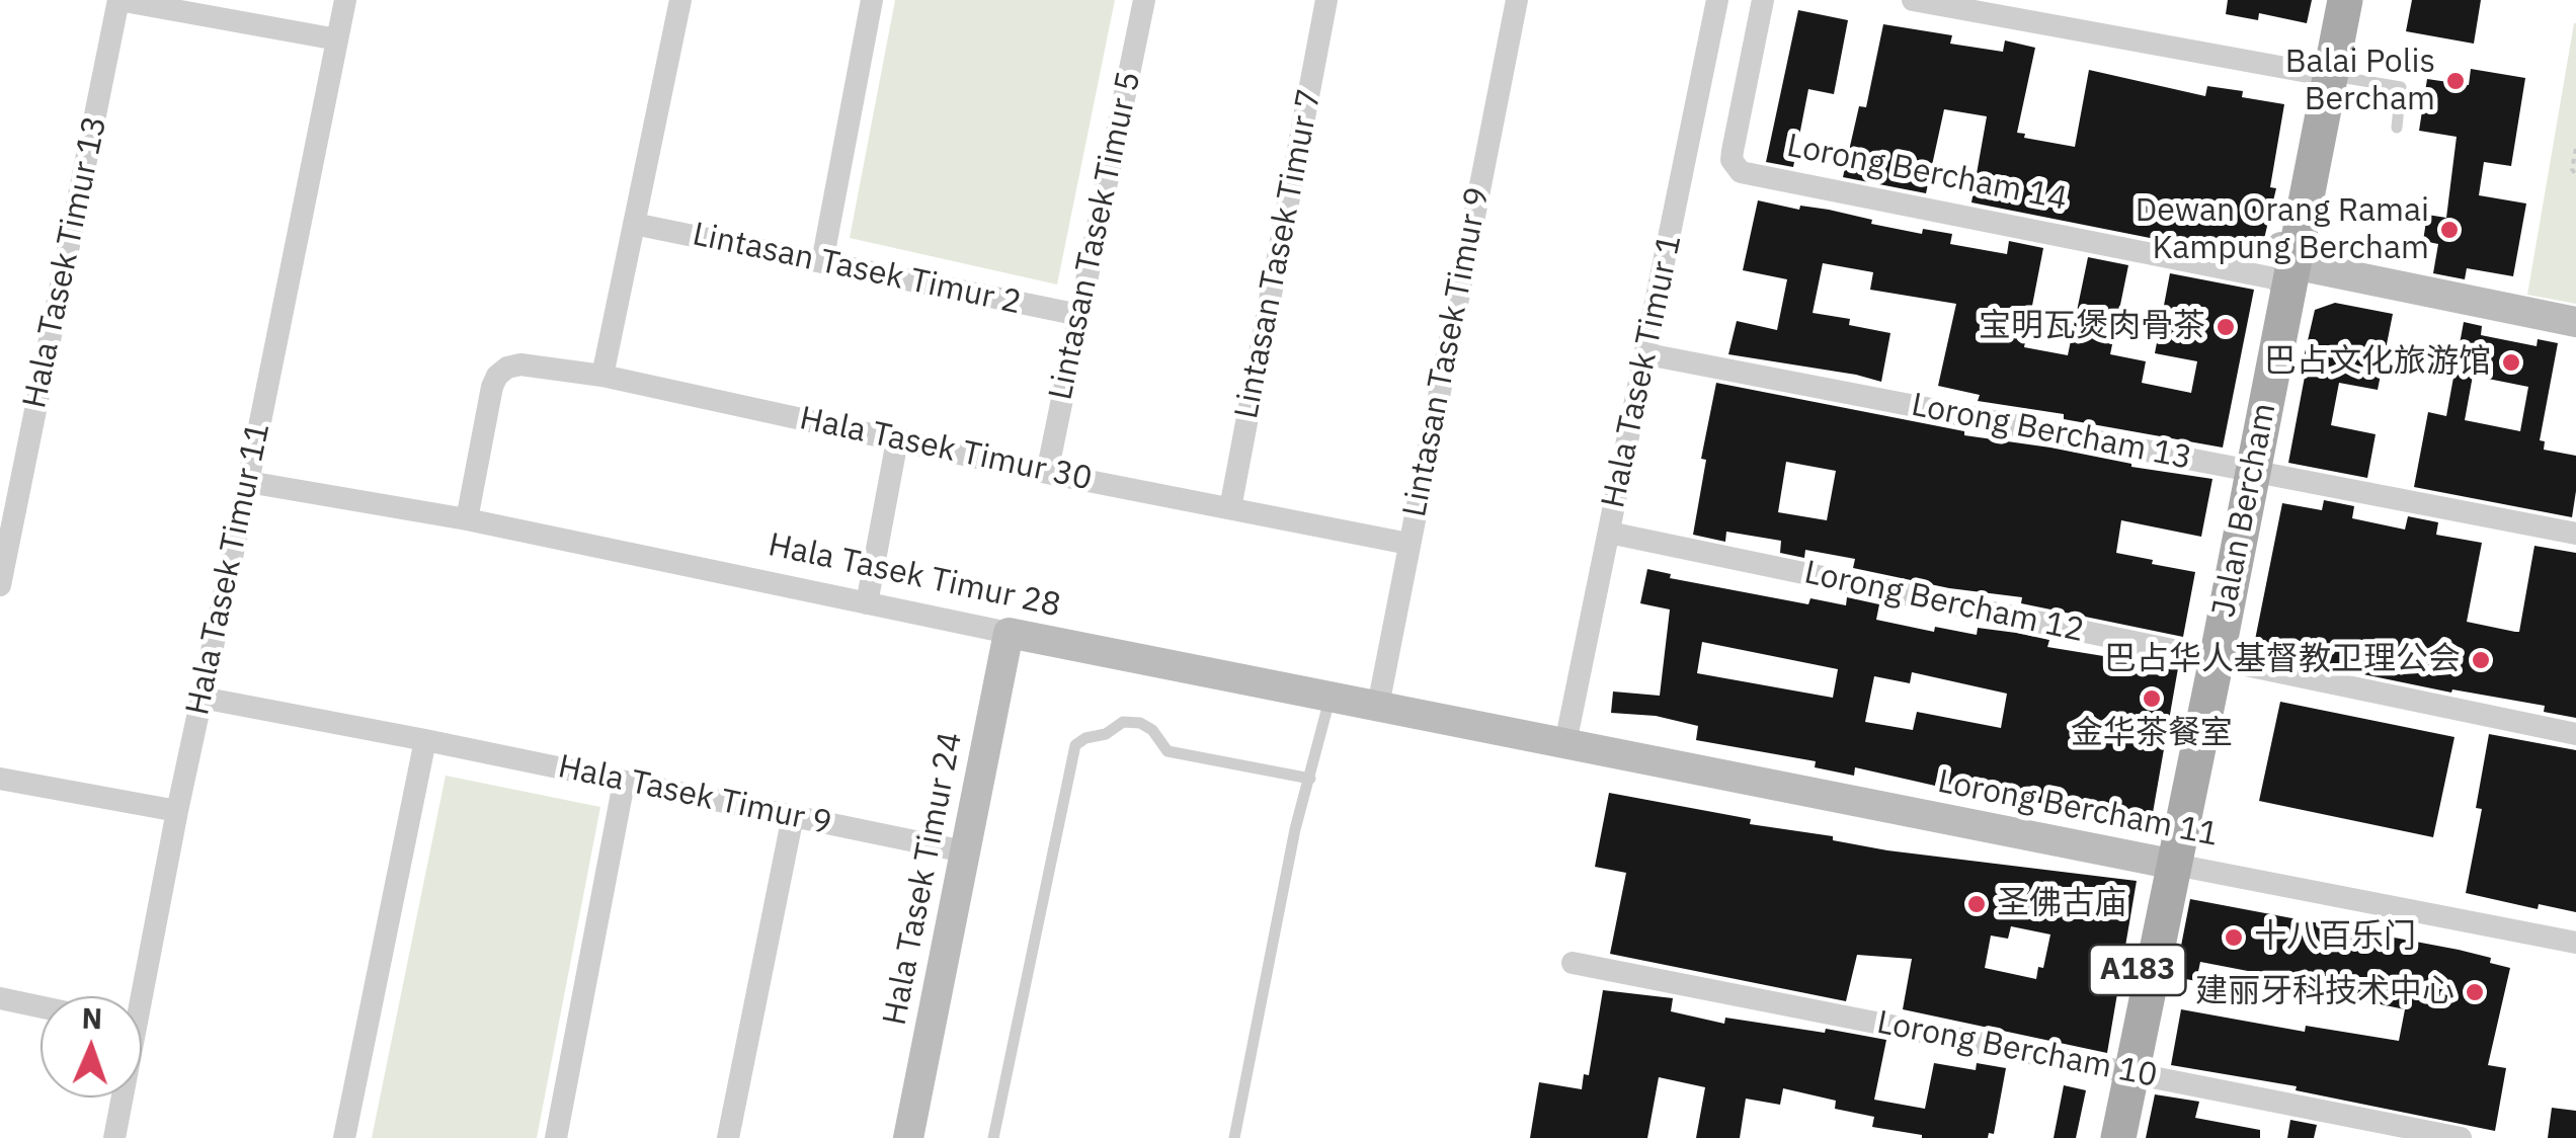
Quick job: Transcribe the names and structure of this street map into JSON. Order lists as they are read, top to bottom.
{
  "streets": {
    "main road": ["Jalan Bercham", "A183"],
    "street": [
      "Lorong Bercham 14",
      "Lintasan Tasek Timur 5",
      "Lintasan Tasek Timur 7",
      "Hala Tasek Timur 13",
      "Lintasan Tasek Timur 2",
      "Lintasan Tasek Timur 9",
      "Hala Tasek Timur 1",
      "Lorong Bercham 13",
      "Hala Tasek Timur 30",
      "Hala Tasek Timur 11",
      "Hala Tasek Timur 28",
      "Lorong Bercham 12",
      "Hala Tasek Timur 9",
      "Lorong Bercham 11",
      "Hala Tasek Timur 24",
      "Lorong Bercham 10"
    ]
  },
  "crossings": [
    ["Lorong Bercham 14", "Jalan Bercham"],
    ["Lintasan Tasek Timur 5", "Lintasan Tasek Timur 2"],
    ["Lintasan Tasek Timur 5", "Hala Tasek Timur 30"],
    ["Lintasan Tasek Timur 7", "Hala Tasek Timur 30"],
    ["Lintasan Tasek Timur 9", "Hala Tasek Timur 30"],
    ["Lintasan Tasek Timur 9", "Hala Tasek Timur 28"],
    ["Hala Tasek Timur 1", "Lorong Bercham 13"],
    ["Hala Tasek Timur 1", "Hala Tasek Timur 28"],
    ["Hala Tasek Timur 1", "Lorong Bercham 12"],
    ["Hala Tasek Timur 1", "Lorong Bercham 11"],
    ["Lorong Bercham 13", "Jalan Bercham"],
    ["Hala Tasek Timur 30", "Hala Tasek Timur 28"],
    ["Jalan Bercham", "Lorong Bercham 12"],
    ["Jalan Bercham", "Lorong Bercham 11"],
    ["Jalan Bercham", "Lorong Bercham 10"],
    ["Hala Tasek Timur 11", "Hala Tasek Timur 28"],
    ["Hala Tasek Timur 11", "Hala Tasek Timur 9"],
    ["Hala Tasek Timur 28", "Lorong Bercham 11"],
    ["Hala Tasek Timur 28", "Hala Tasek Timur 24"],
    ["Hala Tasek Timur 9", "Hala Tasek Timur 24"]
  ],
  "places": [
    "Balai Polis Bercham",
    "Dewan Orang Ramai Kampung Bercham",
    "宝明瓦煲肉骨茶",
    "巴占文化旅游馆",
    "巴占华人基督教卫理公会",
    "金华茶餐室",
    "圣佛古庙",
    "十八百乐门",
    "建丽牙科技术中心"
  ],
  "north": "top"
}
